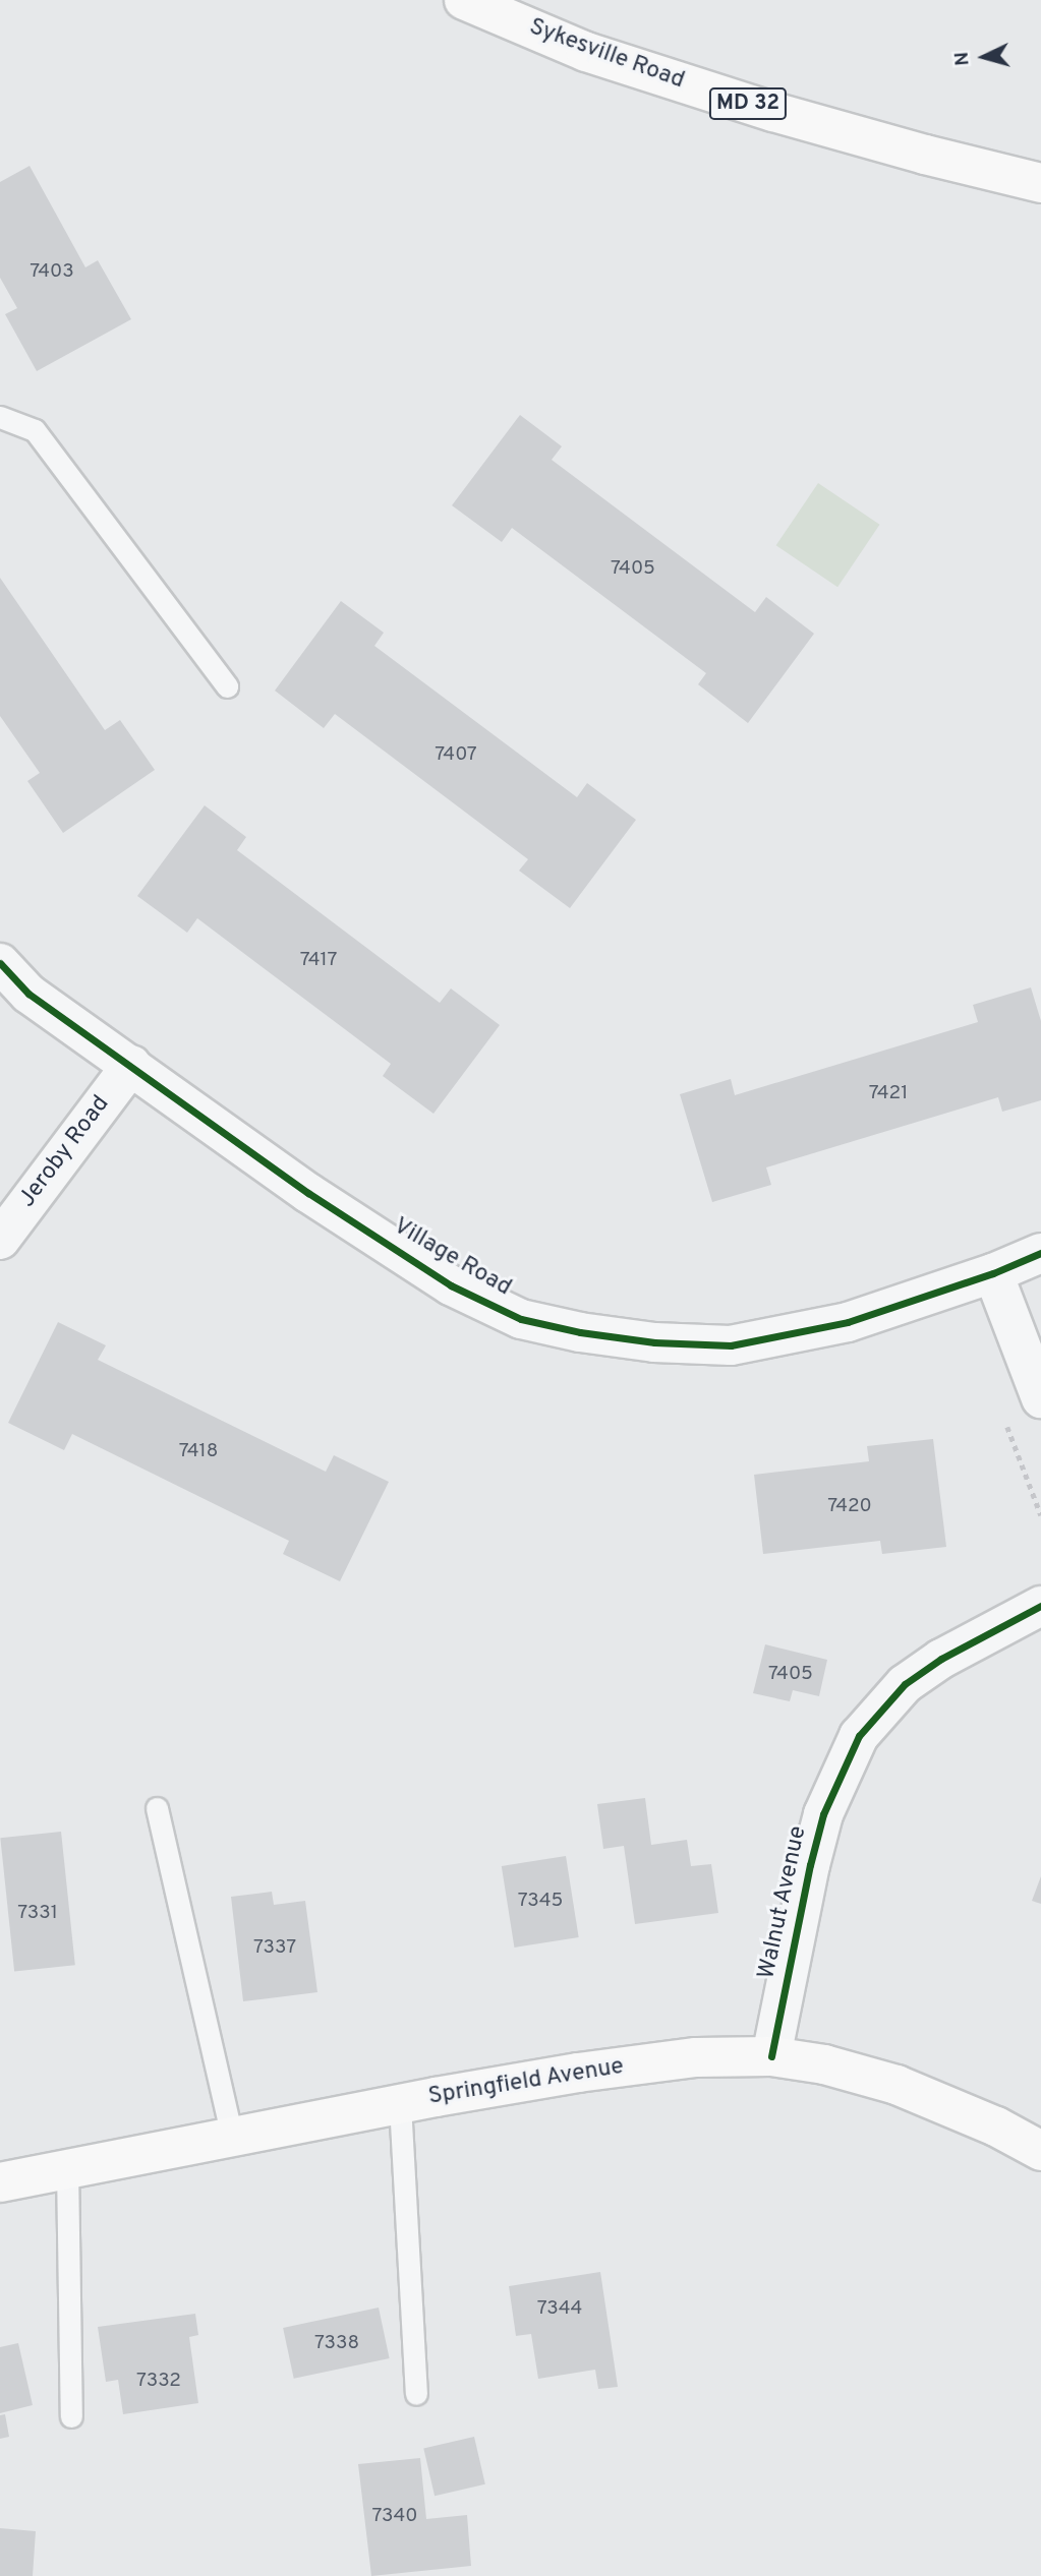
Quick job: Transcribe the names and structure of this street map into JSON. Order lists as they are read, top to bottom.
{
  "streets": {
    "main road": ["Sykesville Road", "MD 32", "Springfield Avenue"],
    "street": ["Jeroby Road", "Village Road", "Walnut Avenue"]
  },
  "crossings": [
    ["Jeroby Road", "Village Road"],
    ["Walnut Avenue", "Springfield Avenue"]
  ],
  "house_numbers": [
    "7403",
    "7405",
    "7407",
    "7417",
    "7421",
    "7418",
    "7420",
    "7405",
    "7345",
    "7331",
    "7337",
    "7344",
    "7338",
    "7332",
    "7340"
  ],
  "north": "left"
}
